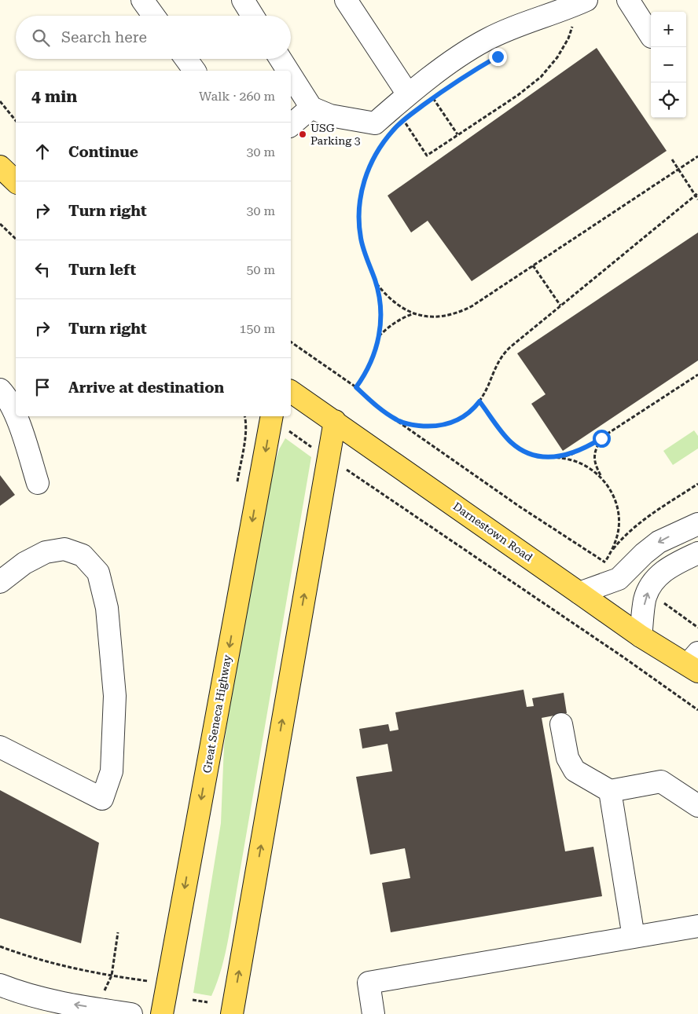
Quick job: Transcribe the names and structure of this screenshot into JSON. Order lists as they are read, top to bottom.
{
  "streets": {
    "main road": ["Darnestown Road", "Great Seneca Highway"]
  },
  "places": ["USG Parking 3"],
  "page": {
    "map_buttons": ["+", "−"],
    "search": "Search here",
    "heading": ["4 min", "Walk · 260 m"],
    "list": [
      ["Continue", "30 m"],
      ["Turn right", "30 m"],
      ["Turn left", "50 m"],
      ["Turn right", "150 m"],
      "Arrive at destination"
    ]
  }
}
